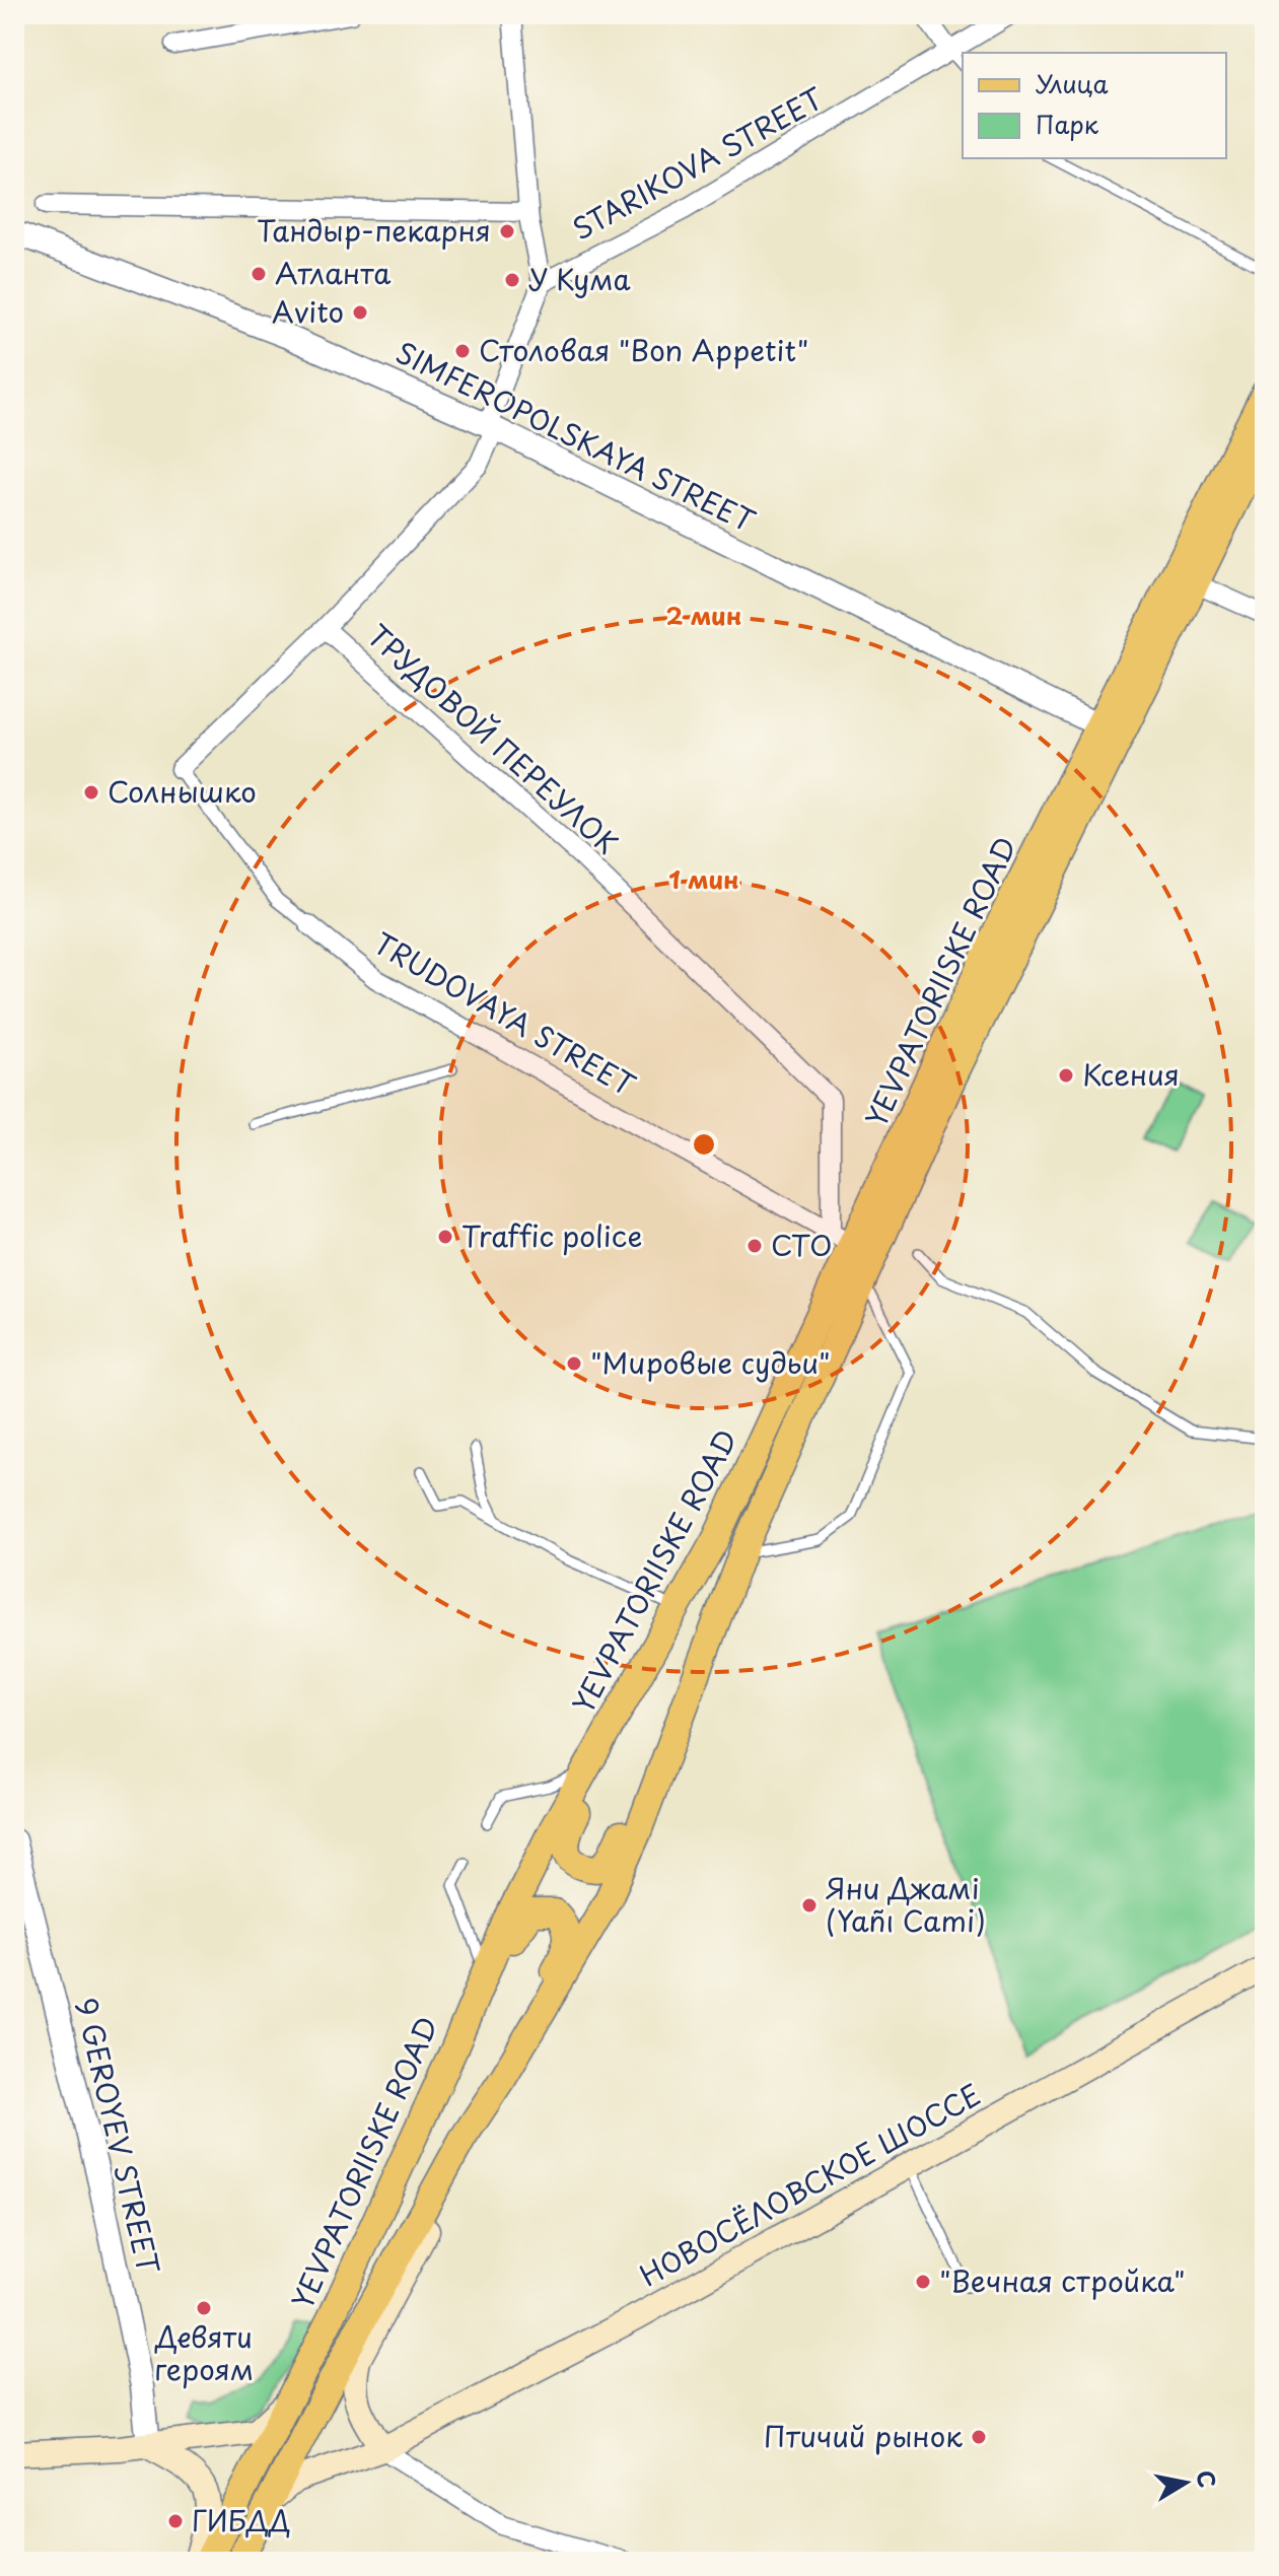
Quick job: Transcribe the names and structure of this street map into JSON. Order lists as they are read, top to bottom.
{
  "streets": {
    "main road": ["YEVPATORIISKE ROAD", "НОВОСЁЛОВСКОЕ ШОССЕ"],
    "street": [
      "STARIKOVA STREET",
      "SIMFEROPOLSKAYA STREET",
      "ТРУДОВОЙ ПЕРЕУЛОК",
      "TRUDOVAYA STREET",
      "9 GEROYEV STREET"
    ]
  },
  "crossings": [
    ["SIMFEROPOLSKAYA STREET", "YEVPATORIISKE ROAD"],
    ["ТРУДОВОЙ ПЕРЕУЛОК", "YEVPATORIISKE ROAD"],
    ["ТРУДОВОЙ ПЕРЕУЛОК", "TRUDOVAYA STREET"],
    ["YEVPATORIISKE ROAD", "TRUDOVAYA STREET"],
    ["YEVPATORIISKE ROAD", "НОВОСЁЛОВСКОЕ ШОССЕ"]
  ],
  "places": [
    "Тандыр-пекарня",
    "Атланта",
    "У Кума",
    "Avito",
    "Столовая \"Bon Appetit\"",
    "Солнышко",
    "Ксения",
    "Traffic police",
    "СТО",
    "\"Мировые судьи\"",
    "Яни Джамі (Yañı Cami)",
    "\"Вечная стройка\"",
    "Девяти героям",
    "Птичий рынок",
    "ГИБДД"
  ],
  "legend": ["Улица", "Парк"],
  "north": "right",
  "rings": ["2 мин", "1 мин"]
}
